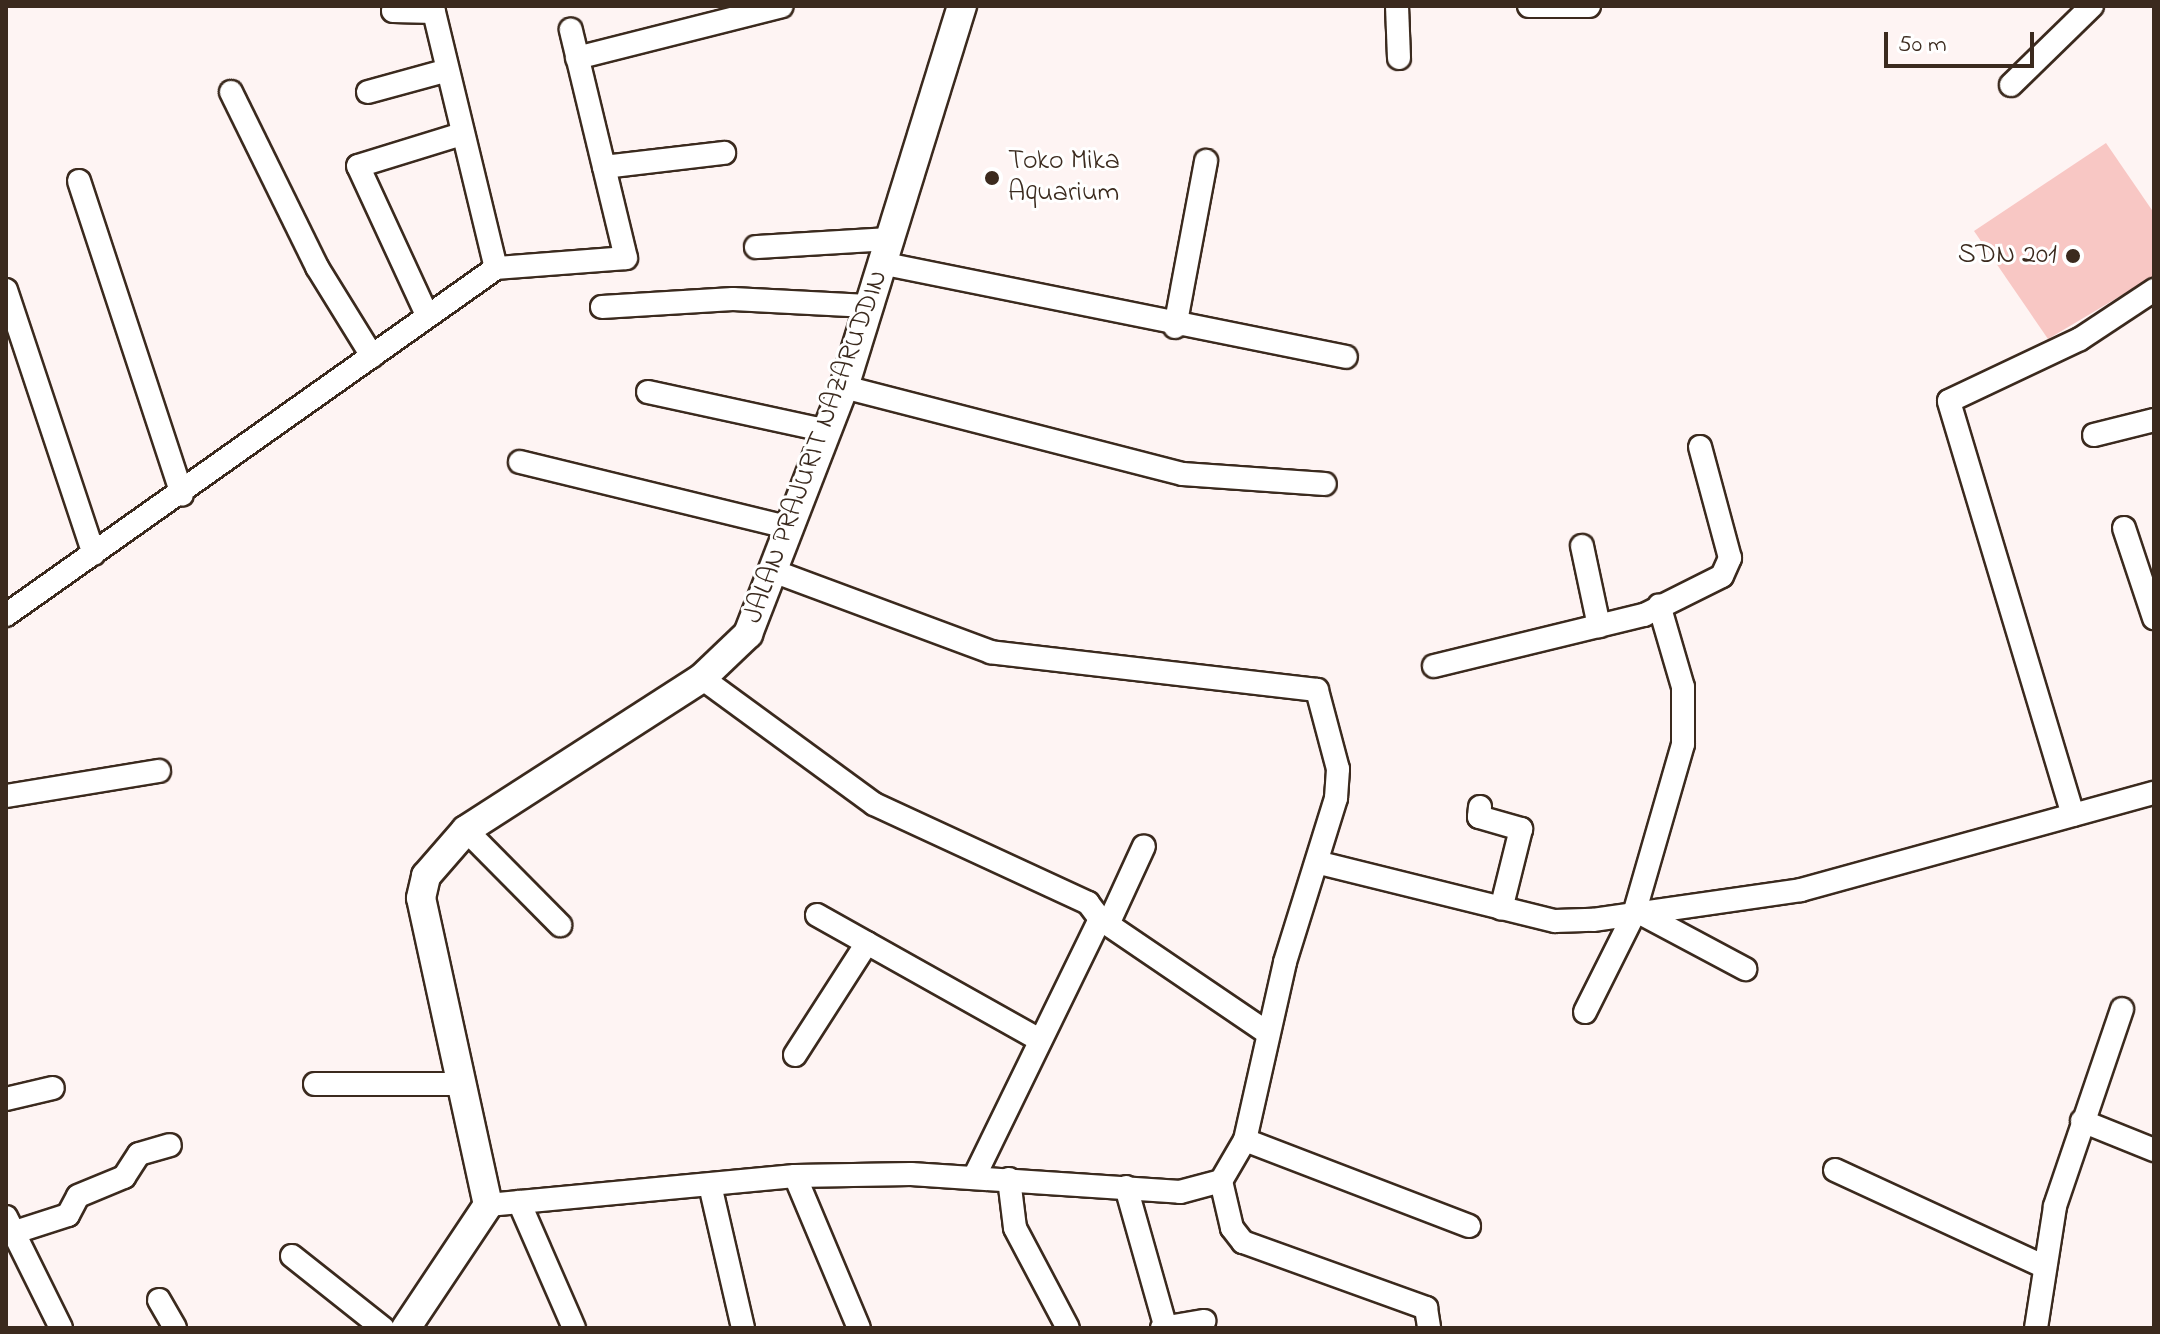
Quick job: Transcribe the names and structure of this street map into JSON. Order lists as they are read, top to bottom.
{
  "streets": {
    "street": ["JALAN PRAJURIT NAZARUDDIN"]
  },
  "places": ["Toko Mika Aquarium", "SDN 201"],
  "scale_bar": "50 m"
}
